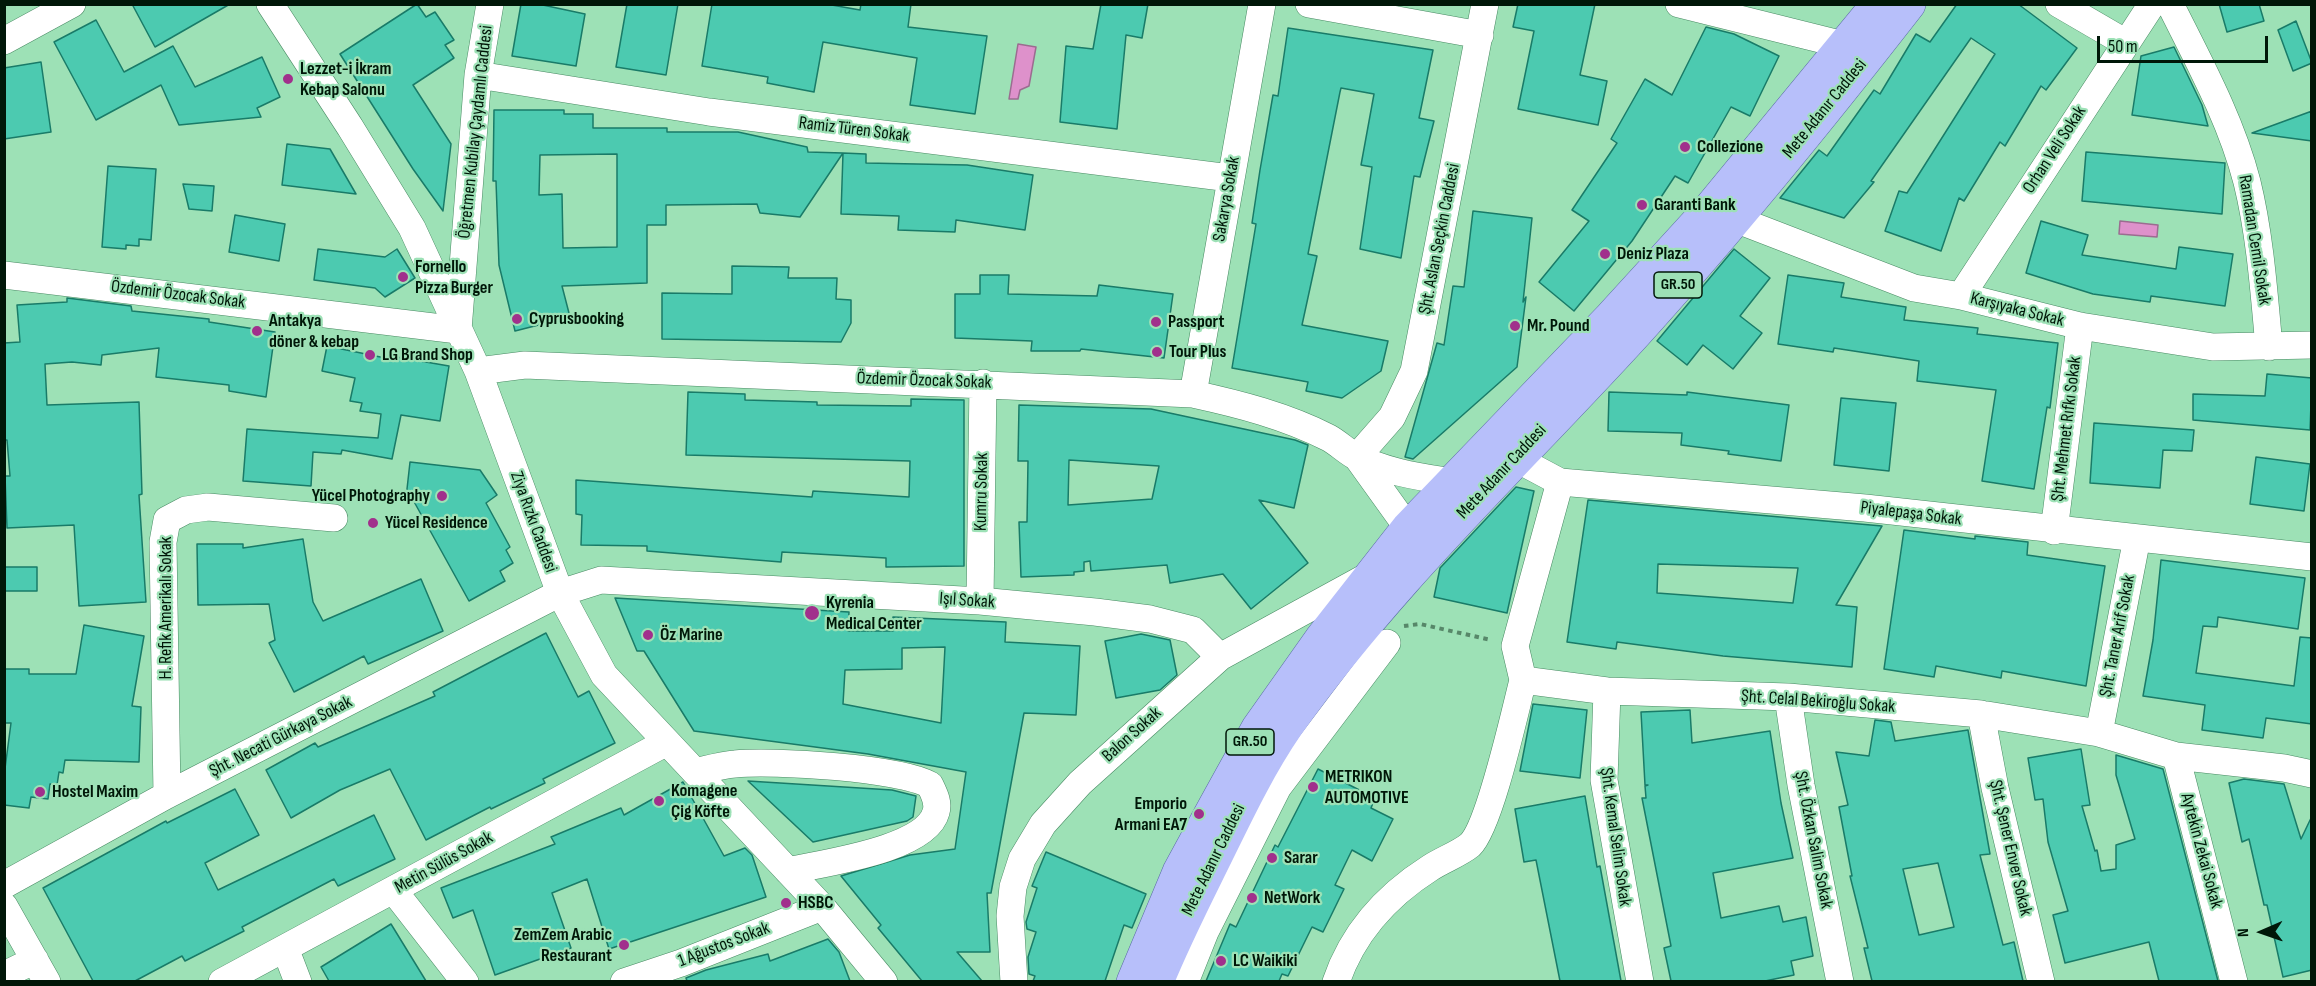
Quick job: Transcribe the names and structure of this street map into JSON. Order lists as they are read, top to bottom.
{
  "streets": {
    "main road": ["Mete Adanır Caddesi", "GR.50"],
    "street": [
      "Ramiz Türen Sokak",
      "Öğretmen Kubilay Çaydamlı Caddesi",
      "Orhan Veli Sokak",
      "Sakarya Sokak",
      "Şht. Aslan Seçkin Caddesi",
      "Ramadan Cemil Sokak",
      "Özdemir Özocak Sokak",
      "Karşıyaka Sokak",
      "Şht. Mehmet Rıfkı Sokak",
      "Kumru Sokak",
      "Piyalepaşa Sokak",
      "Ziya Rızkı Caddesi",
      "Işıl Sokak",
      "H. Refik Amerikalı Sokak",
      "Şht. Taner Arif Sokak",
      "Şht. Celal Bekiroğlu Sokak",
      "Balon Sokak",
      "Şht. Necati Gürkaya Sokak",
      "Şht. Kemal Selim Sokak",
      "Şht. Özkan Salim Sokak",
      "Şht. Şener Enver Sokak",
      "Aytekin Zekai Sokak",
      "Metin Sülüs Sokak",
      "1 Ağustos Sokak"
    ]
  },
  "crossings": [
    ["Mete Adanır Caddesi", "Özdemir Özocak Sokak"],
    ["Mete Adanır Caddesi", "Karşıyaka Sokak"],
    ["Mete Adanır Caddesi", "Piyalepaşa Sokak"],
    ["Mete Adanır Caddesi", "Balon Sokak"],
    ["Ramiz Türen Sokak", "Öğretmen Kubilay Çaydamlı Caddesi"],
    ["Ramiz Türen Sokak", "Sakarya Sokak"],
    ["Öğretmen Kubilay Çaydamlı Caddesi", "Özdemir Özocak Sokak"],
    ["Öğretmen Kubilay Çaydamlı Caddesi", "Ziya Rızkı Caddesi"],
    ["Orhan Veli Sokak", "Karşıyaka Sokak"],
    ["Sakarya Sokak", "Özdemir Özocak Sokak"],
    ["Şht. Aslan Seçkin Caddesi", "Özdemir Özocak Sokak"],
    ["Ramadan Cemil Sokak", "Karşıyaka Sokak"],
    ["Özdemir Özocak Sokak", "Kumru Sokak"],
    ["Özdemir Özocak Sokak", "Ziya Rızkı Caddesi"],
    ["Karşıyaka Sokak", "Şht. Mehmet Rıfkı Sokak"],
    ["Şht. Mehmet Rıfkı Sokak", "Piyalepaşa Sokak"],
    ["Kumru Sokak", "Işıl Sokak"],
    ["Piyalepaşa Sokak", "Şht. Taner Arif Sokak"],
    ["Ziya Rızkı Caddesi", "Işıl Sokak"],
    ["Ziya Rızkı Caddesi", "Şht. Necati Gürkaya Sokak"],
    ["Ziya Rızkı Caddesi", "Metin Sülüs Sokak"],
    ["Ziya Rızkı Caddesi", "1 Ağustos Sokak"],
    ["Işıl Sokak", "Balon Sokak"],
    ["Işıl Sokak", "Şht. Necati Gürkaya Sokak"],
    ["H. Refik Amerikalı Sokak", "Şht. Necati Gürkaya Sokak"],
    ["Şht. Taner Arif Sokak", "Şht. Celal Bekiroğlu Sokak"],
    ["Şht. Celal Bekiroğlu Sokak", "Şht. Kemal Selim Sokak"],
    ["Şht. Celal Bekiroğlu Sokak", "Şht. Özkan Salim Sokak"],
    ["Şht. Celal Bekiroğlu Sokak", "Şht. Şener Enver Sokak"],
    ["Şht. Celal Bekiroğlu Sokak", "Aytekin Zekai Sokak"]
  ],
  "places": [
    "Lezzet-i̇ İkram Kebap Salonu",
    "Collezione",
    "Garanti Bank",
    "Deniz Plaza",
    "Fornello Pizza Burger",
    "Cyprusbooking",
    "Passport",
    "Mr. Pound",
    "Antakya döner & kebap",
    "Tour Plus",
    "LG Brand Shop",
    "Yücel Photography",
    "Yücel Residence",
    "Kyrenia Medical Center",
    "Öz Marine",
    "METRIKON AUTOMOTIVE",
    "Hostel Maxim",
    "Komagene Çig Köfte",
    "Emporio Armani EA7",
    "Sarar",
    "NetWork",
    "HSBC",
    "ZemZem Arabic Restaurant",
    "LC Waikiki"
  ],
  "scale_bar": "50 m",
  "north": "left"
}
